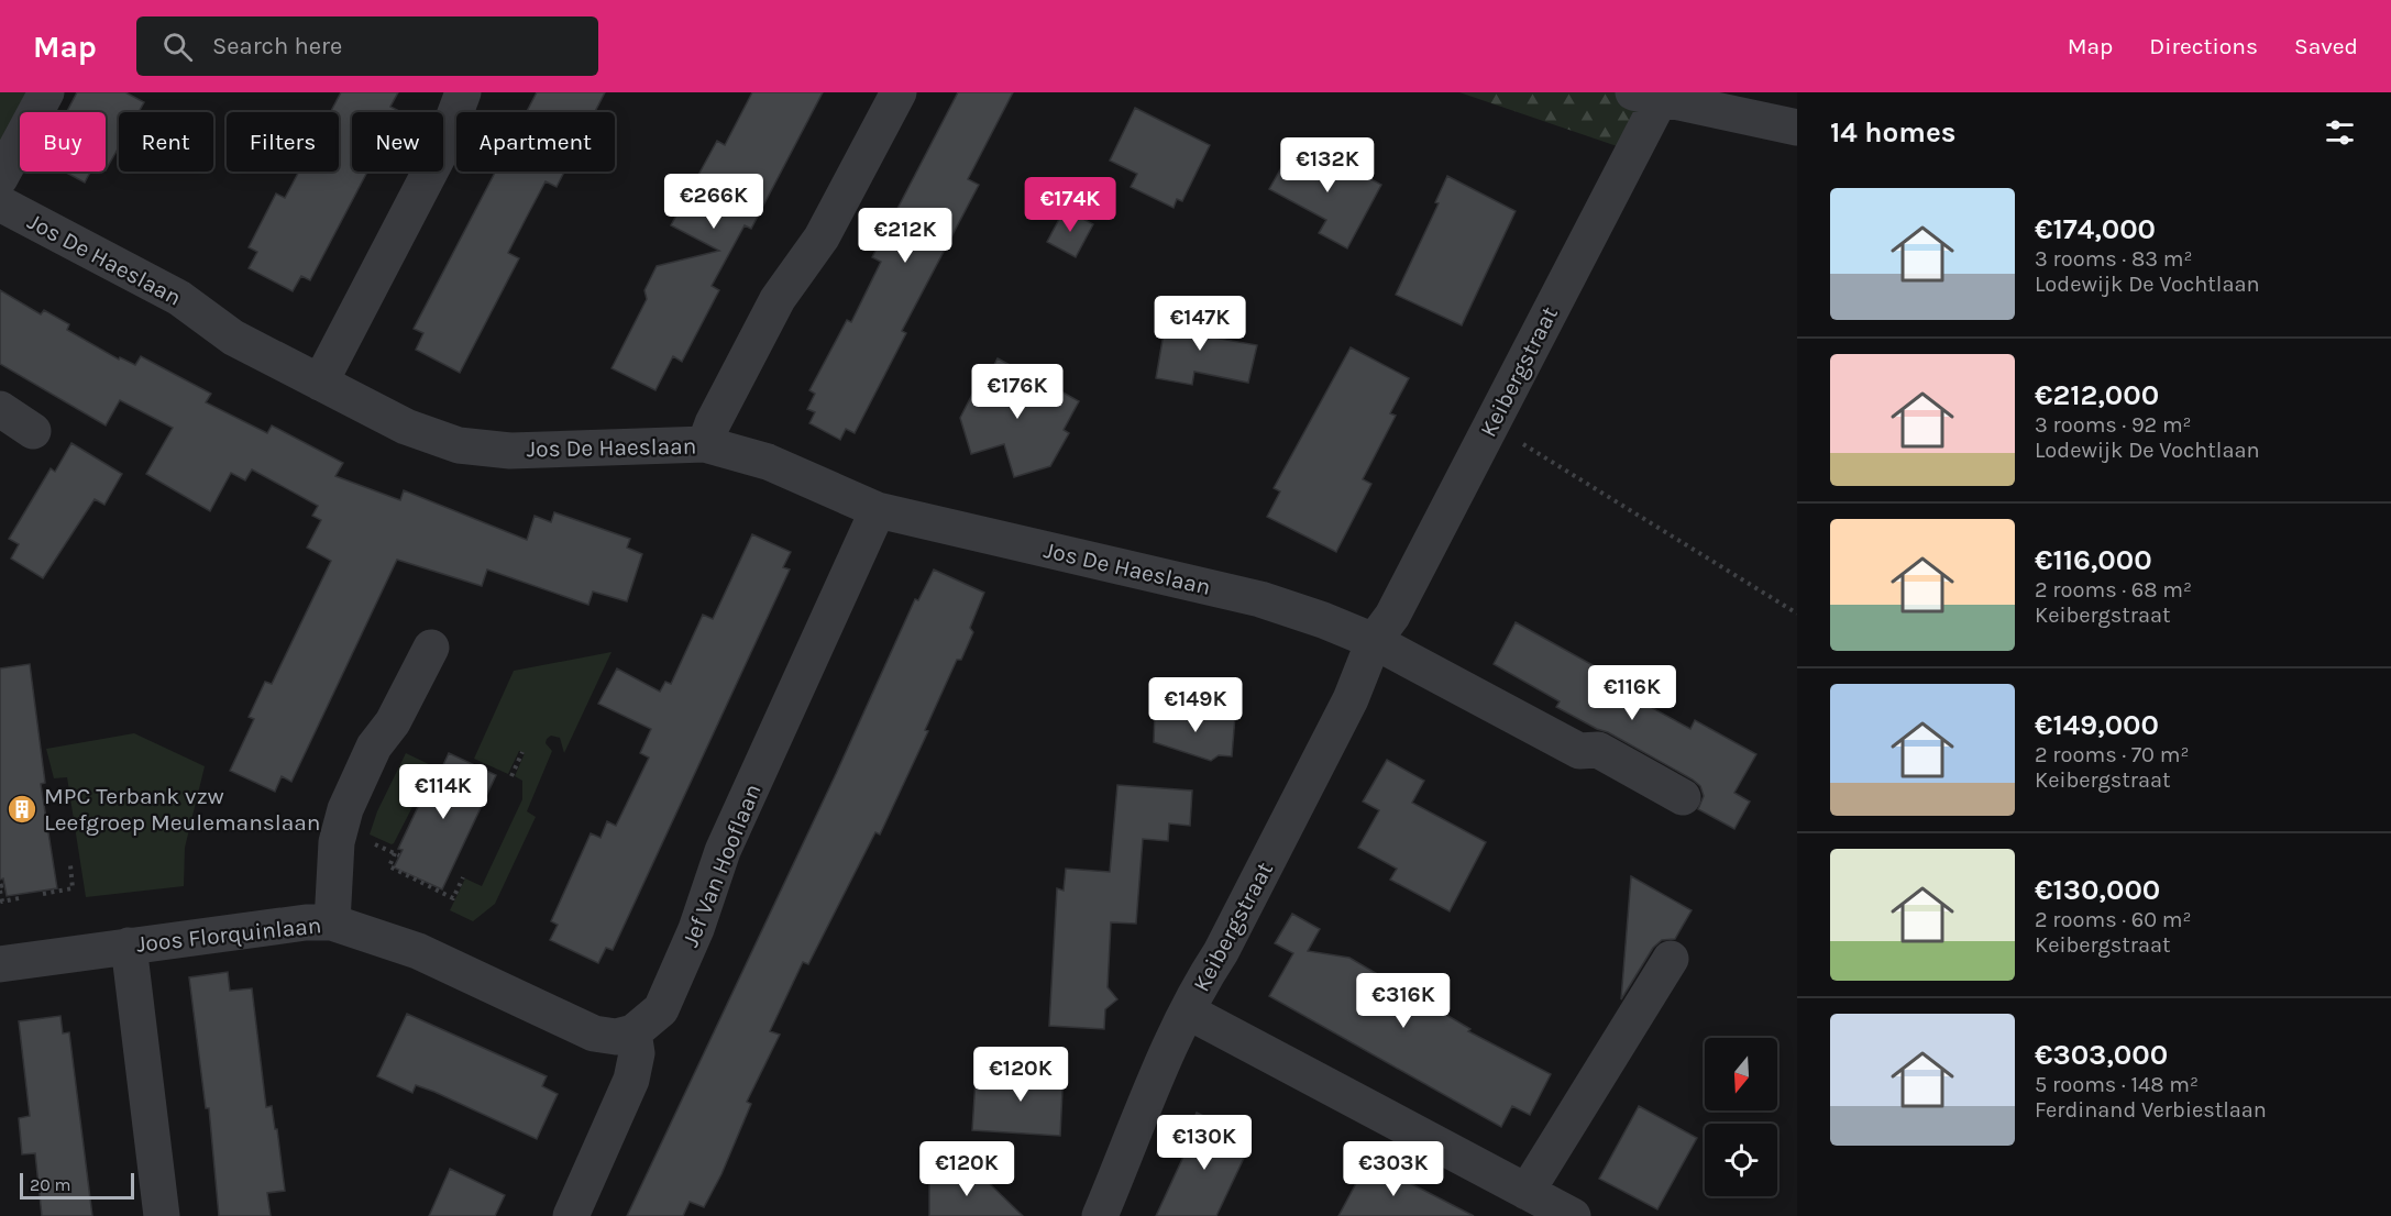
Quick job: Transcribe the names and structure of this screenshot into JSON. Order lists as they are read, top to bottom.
{
  "streets": {
    "street": [
      "Jos De Haeslaan",
      "Keibergstraat",
      "Jef Van Hooflaan",
      "Joos Florquinlaan"
    ]
  },
  "crossings": [
    ["Jos De Haeslaan", "Keibergstraat"],
    ["Jos De Haeslaan", "Jef Van Hooflaan"],
    ["Jef Van Hooflaan", "Joos Florquinlaan"]
  ],
  "places": {
    "building": ["MPC Terbank vzw Leefgroep Meulemanslaan"]
  },
  "scale_bar": "20 m",
  "north": "bottom",
  "page": {
    "header": "Map",
    "search": "Search here",
    "nav": ["Map", "Directions", "Saved"],
    "heading": "14 homes",
    "chip": [
      "Buy",
      "Rent",
      "Filters",
      "New",
      "Apartment"
    ],
    "price": [
      "€132K",
      "€266K",
      "€174K",
      "€212K",
      "€147K",
      "€176K",
      "€116K",
      "€149K",
      "€114K",
      "€316K",
      "€120K",
      "€130K",
      "€120K",
      "€303K"
    ],
    "list": [
      {
        "name": "€174,000",
        "note": "3 rooms · 83 m² · Lodewijk De Vochtlaan"
      },
      {
        "name": "€212,000",
        "note": "3 rooms · 92 m² · Lodewijk De Vochtlaan"
      },
      {
        "name": "€116,000",
        "note": "2 rooms · 68 m² · Keibergstraat"
      },
      {
        "name": "€149,000",
        "note": "2 rooms · 70 m² · Keibergstraat"
      },
      {
        "name": "€130,000",
        "note": "2 rooms · 60 m² · Keibergstraat"
      },
      {
        "name": "€303,000",
        "note": "5 rooms · 148 m² · Ferdinand Verbiestlaan"
      }
    ],
    "scale": "20 m"
  }
}
